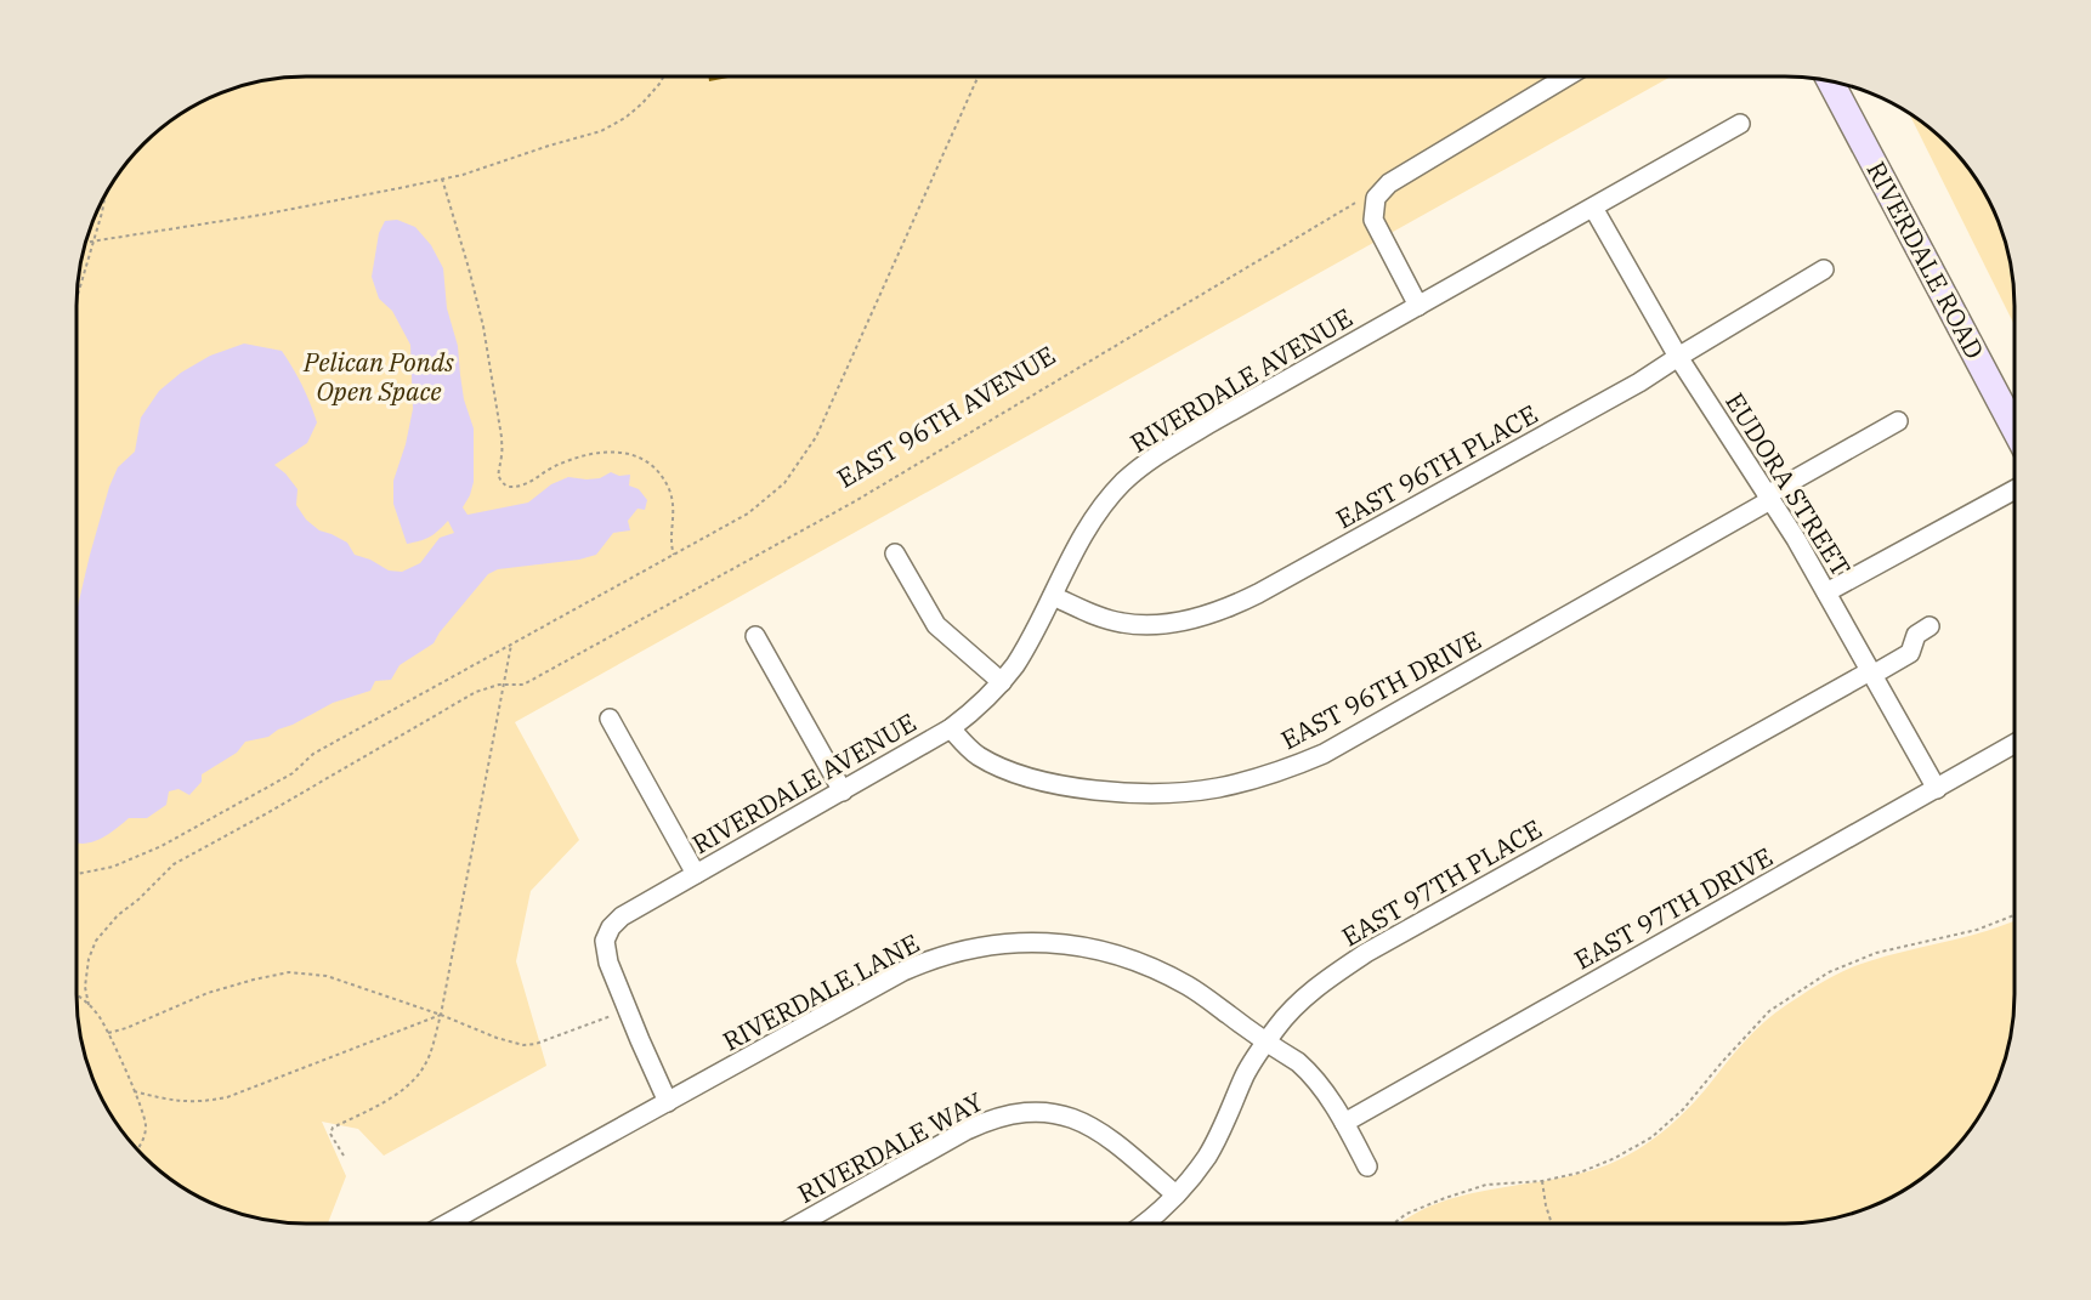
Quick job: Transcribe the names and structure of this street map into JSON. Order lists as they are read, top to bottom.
{
  "streets": {
    "street": [
      "RIVERDALE ROAD",
      "RIVERDALE AVENUE",
      "EAST 96TH PLACE",
      "EUDORA STREET",
      "EAST 96TH DRIVE",
      "EAST 97TH PLACE",
      "EAST 97TH DRIVE",
      "RIVERDALE LANE",
      "RIVERDALE WAY"
    ],
    "path": ["EAST 96TH AVENUE"]
  },
  "crossings": [
    ["RIVERDALE AVENUE", "EAST 96TH PLACE"],
    ["RIVERDALE AVENUE", "EUDORA STREET"],
    ["RIVERDALE AVENUE", "EAST 96TH DRIVE"],
    ["RIVERDALE AVENUE", "RIVERDALE LANE"],
    ["EAST 96TH PLACE", "EUDORA STREET"],
    ["EUDORA STREET", "EAST 96TH DRIVE"],
    ["EUDORA STREET", "EAST 97TH PLACE"],
    ["EUDORA STREET", "EAST 97TH DRIVE"],
    ["EAST 97TH PLACE", "RIVERDALE LANE"],
    ["EAST 97TH PLACE", "RIVERDALE WAY"],
    ["EAST 97TH DRIVE", "RIVERDALE LANE"]
  ],
  "parks": ["Pelican Ponds Open Space"]
}
